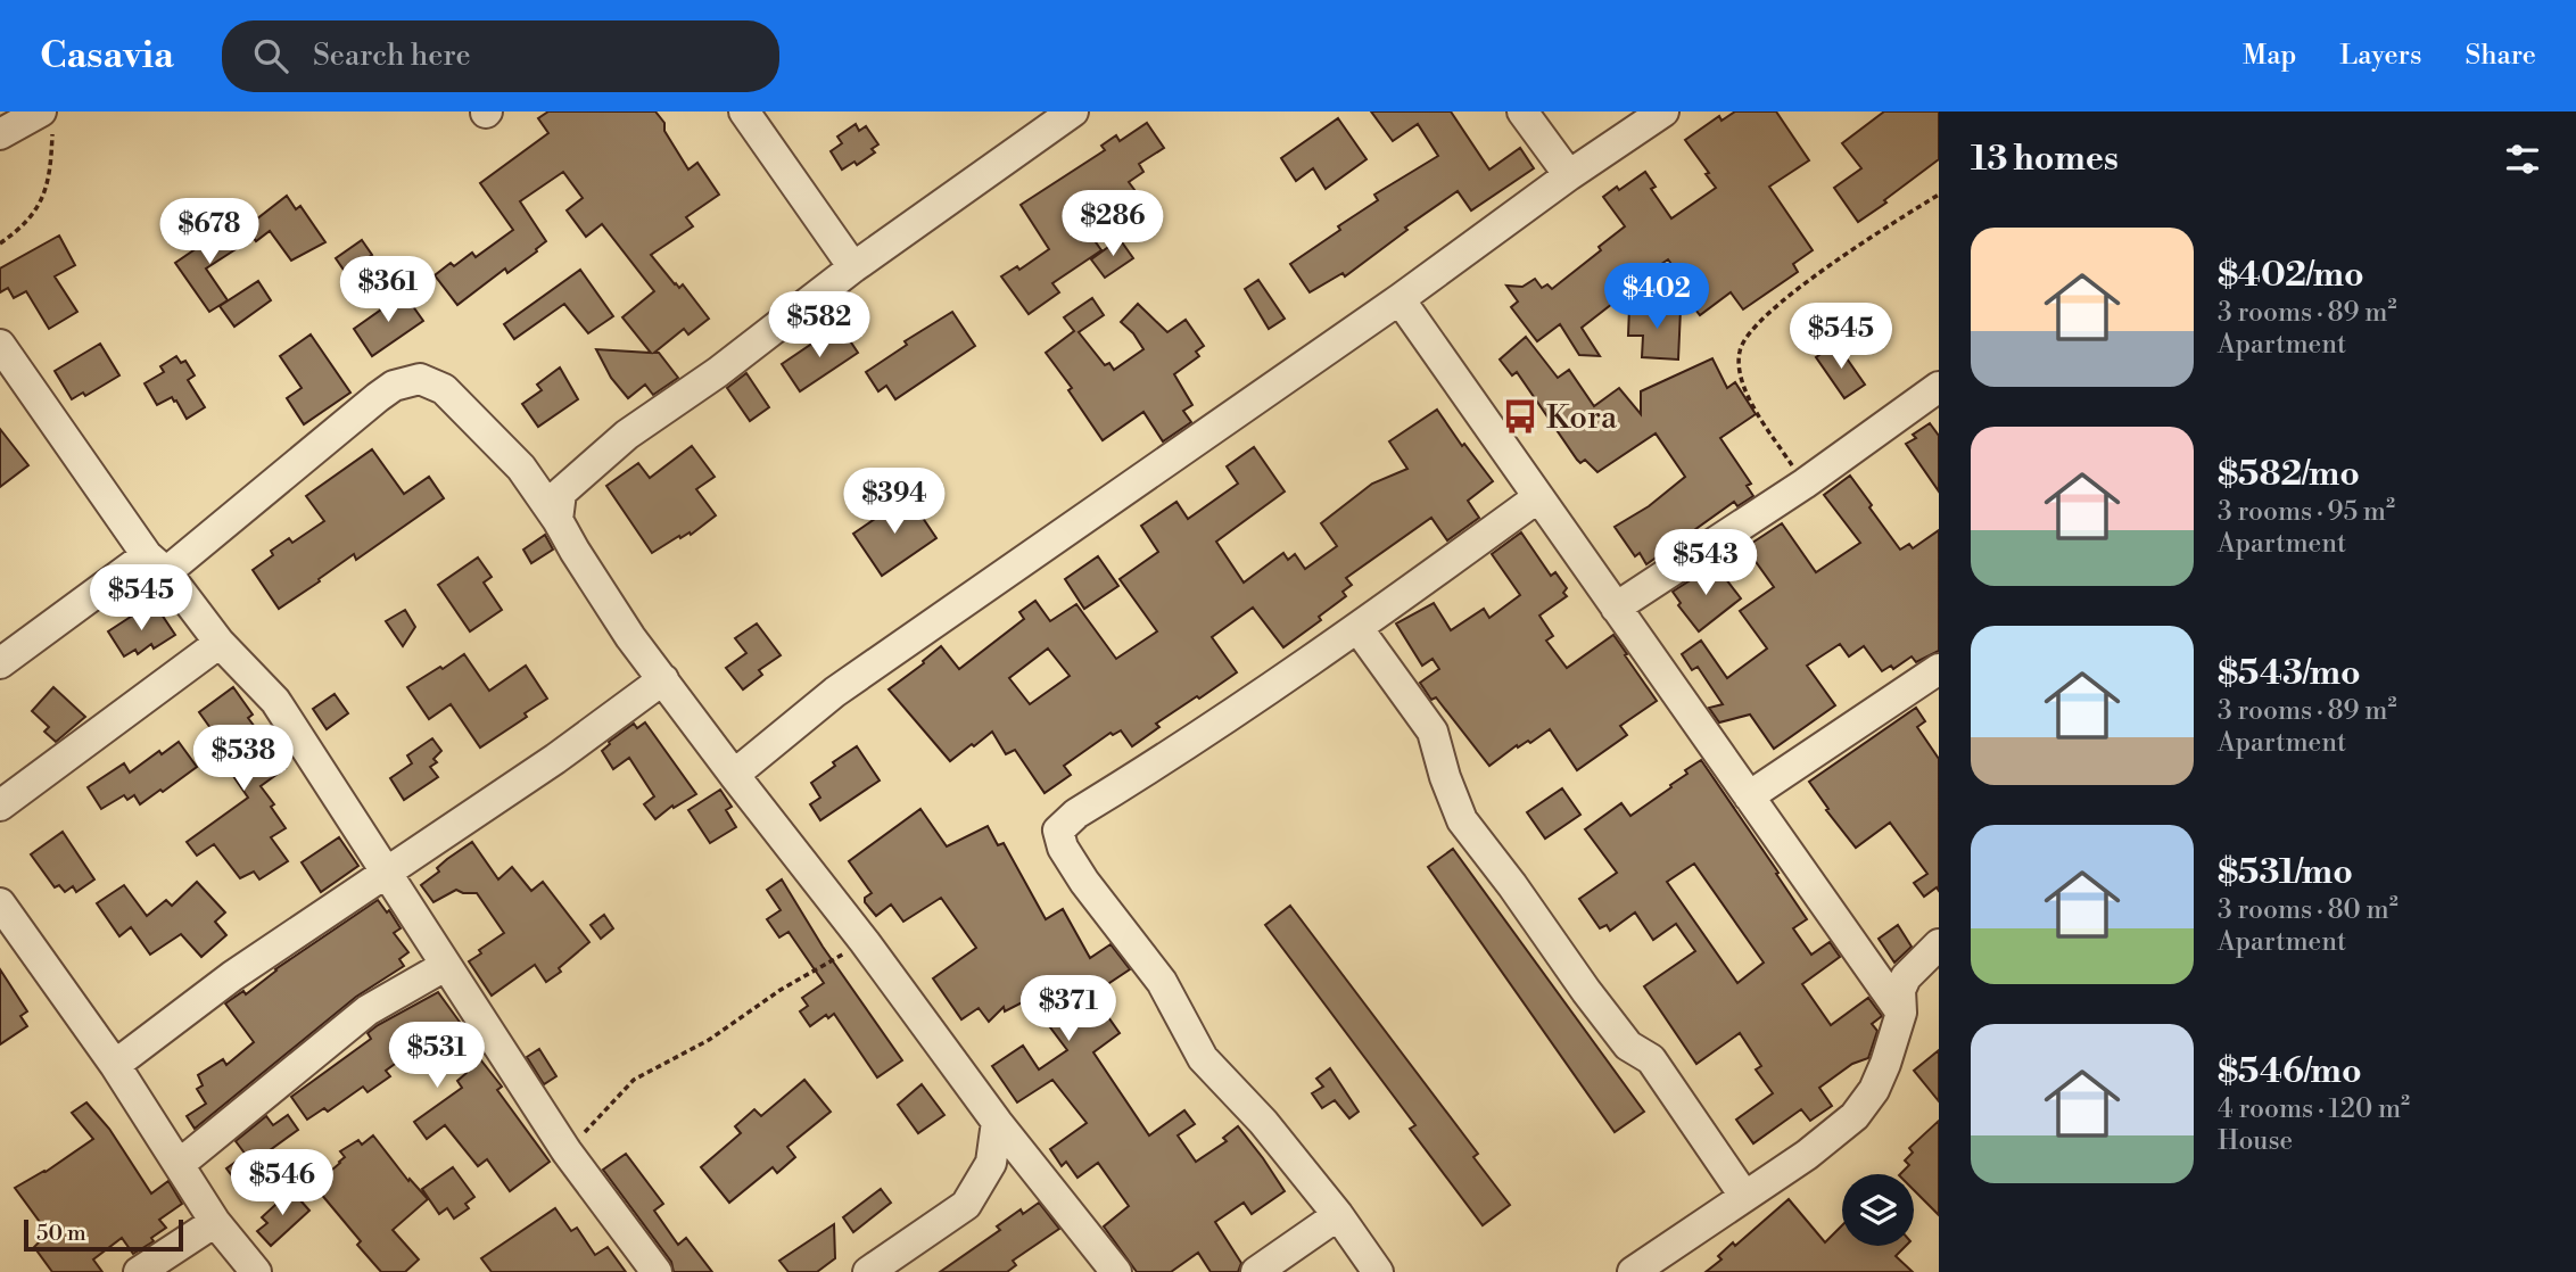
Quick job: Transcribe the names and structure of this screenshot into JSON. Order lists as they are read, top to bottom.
{
  "places": {
    "bus stop": ["Kora"]
  },
  "scale_bar": "50 m",
  "page": {
    "header": "Casavia",
    "search": "Search here",
    "nav": ["Map", "Layers", "Share"],
    "heading": "13 homes",
    "price": [
      "$286",
      "$678",
      "$361",
      "$402",
      "$582",
      "$545",
      "$394",
      "$543",
      "$545",
      "$538",
      "$371",
      "$531",
      "$546"
    ],
    "list": [
      {
        "name": "$402/mo",
        "note": "3 rooms · 89 m² · Apartment"
      },
      {
        "name": "$582/mo",
        "note": "3 rooms · 95 m² · Apartment"
      },
      {
        "name": "$543/mo",
        "note": "3 rooms · 89 m² · Apartment"
      },
      {
        "name": "$531/mo",
        "note": "3 rooms · 80 m² · Apartment"
      },
      {
        "name": "$546/mo",
        "note": "4 rooms · 120 m² · House"
      }
    ],
    "scale": "50 m"
  }
}
